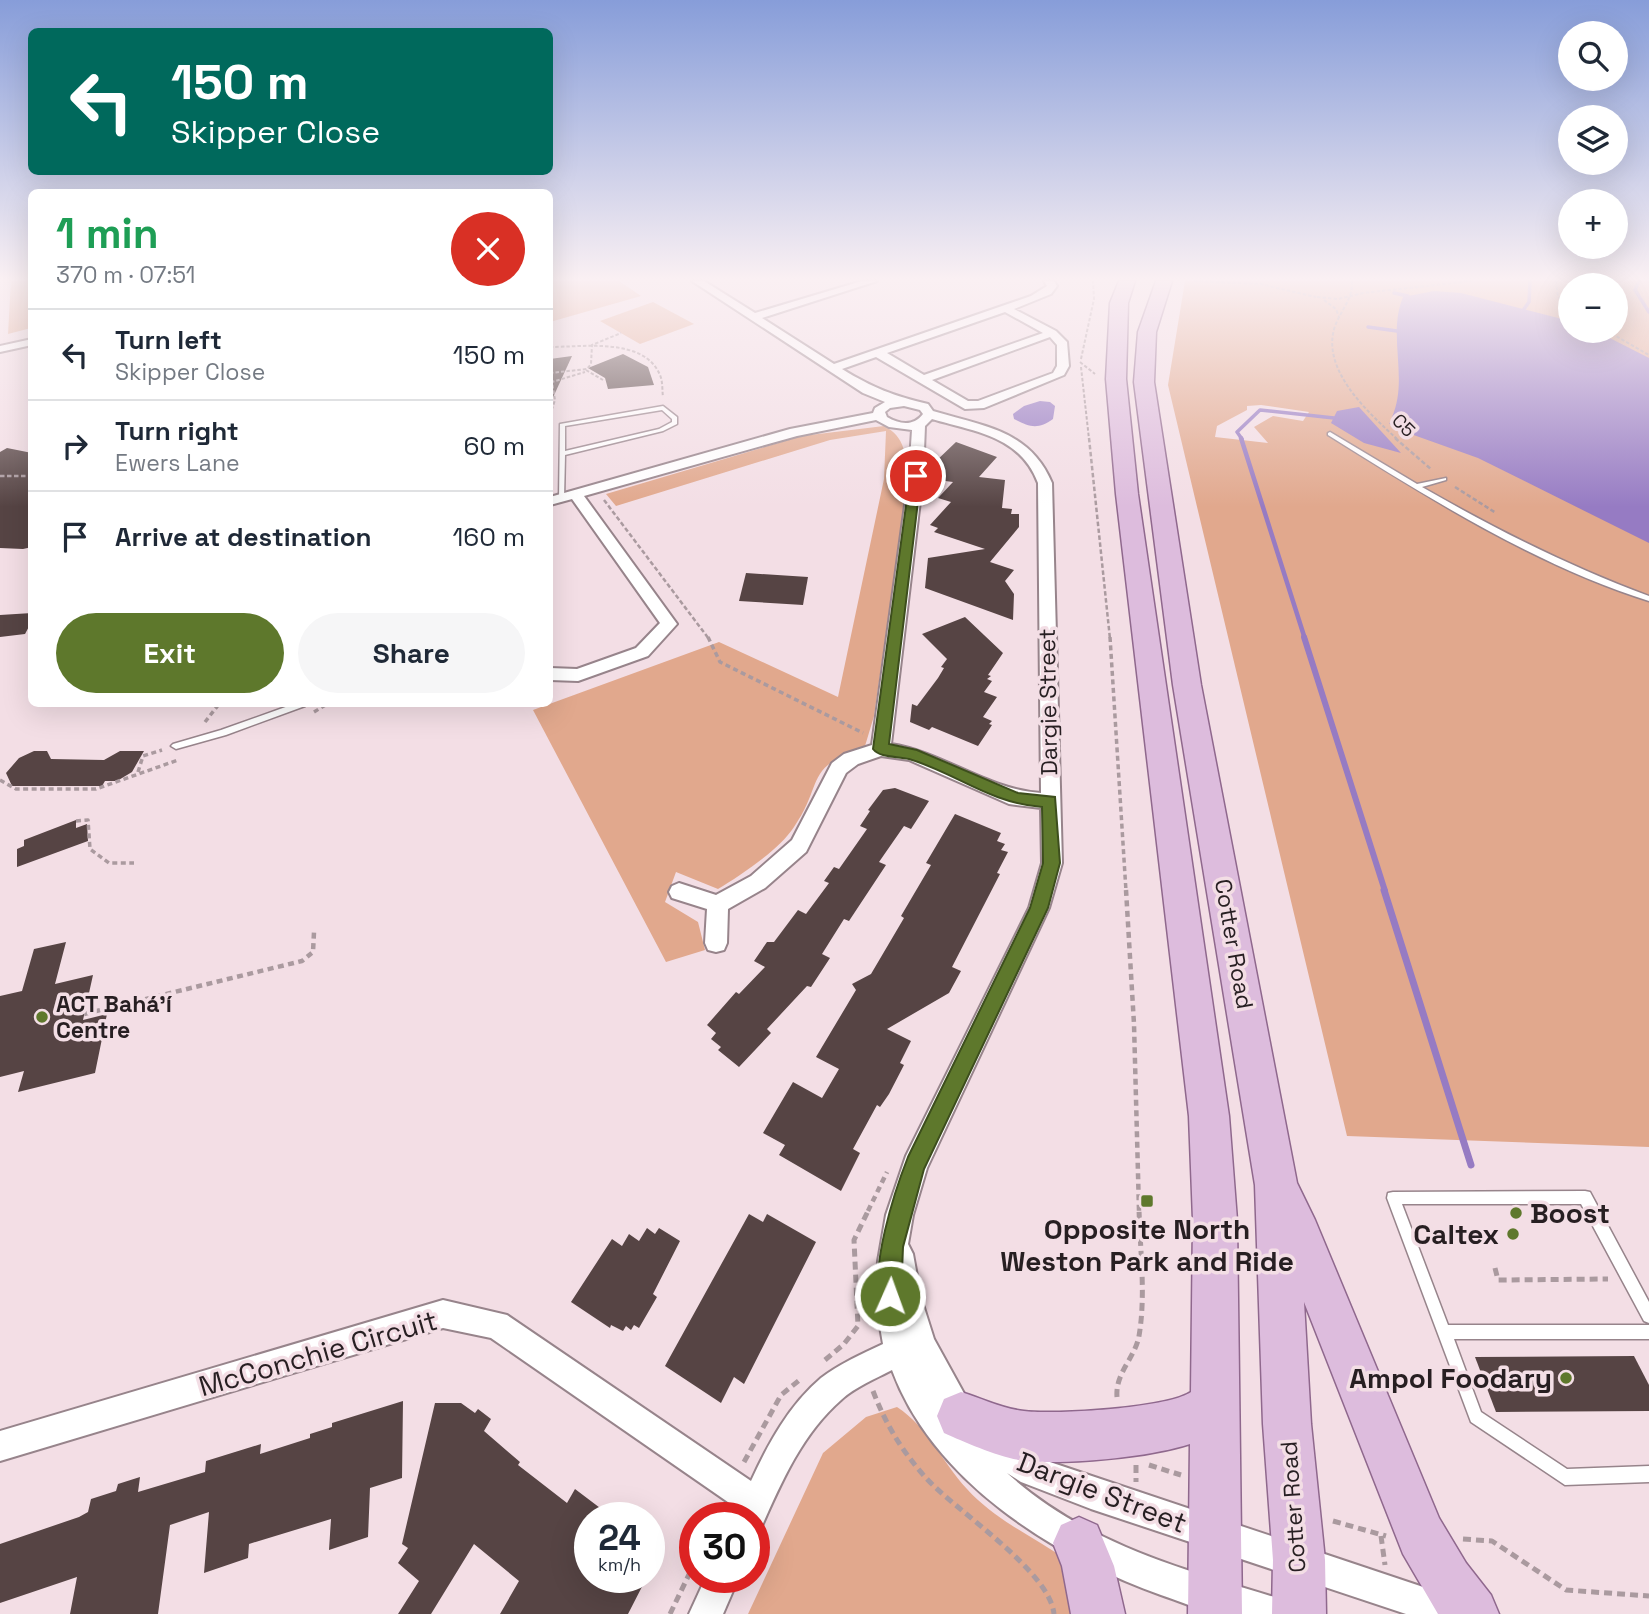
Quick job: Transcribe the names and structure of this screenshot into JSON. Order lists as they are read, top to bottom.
{
  "streets": {
    "main road": ["Cotter Road"],
    "street": ["Dargie Street", "McConchie Circuit"],
    "path": ["C5"]
  },
  "crossings": [
    ["Dargie Street", "Cotter Road"],
    ["Dargie Street", "McConchie Circuit"]
  ],
  "places": {
    "other": [
      "ACT Bahá’í Centre",
      "Boost",
      "Caltex",
      "Ampol Foodary"
    ],
    "transit": ["Opposite North Weston Park and Ride"]
  },
  "page": {
    "map_buttons": ["+", "−"],
    "turn": ["150 m", "Skipper Close"],
    "heading": ["1 min", "370 m · 07:51"],
    "list": [
      {
        "name": "Turn left",
        "note": "Skipper Close",
        "value": "150 m"
      },
      {
        "name": "Turn right",
        "note": "Ewers Lane",
        "value": "60 m"
      },
      {
        "name": "Arrive at destination",
        "value": "160 m"
      }
    ],
    "buttons": ["Exit", "Share"],
    "speed": "24 km/h",
    "limit": "30"
  }
}
